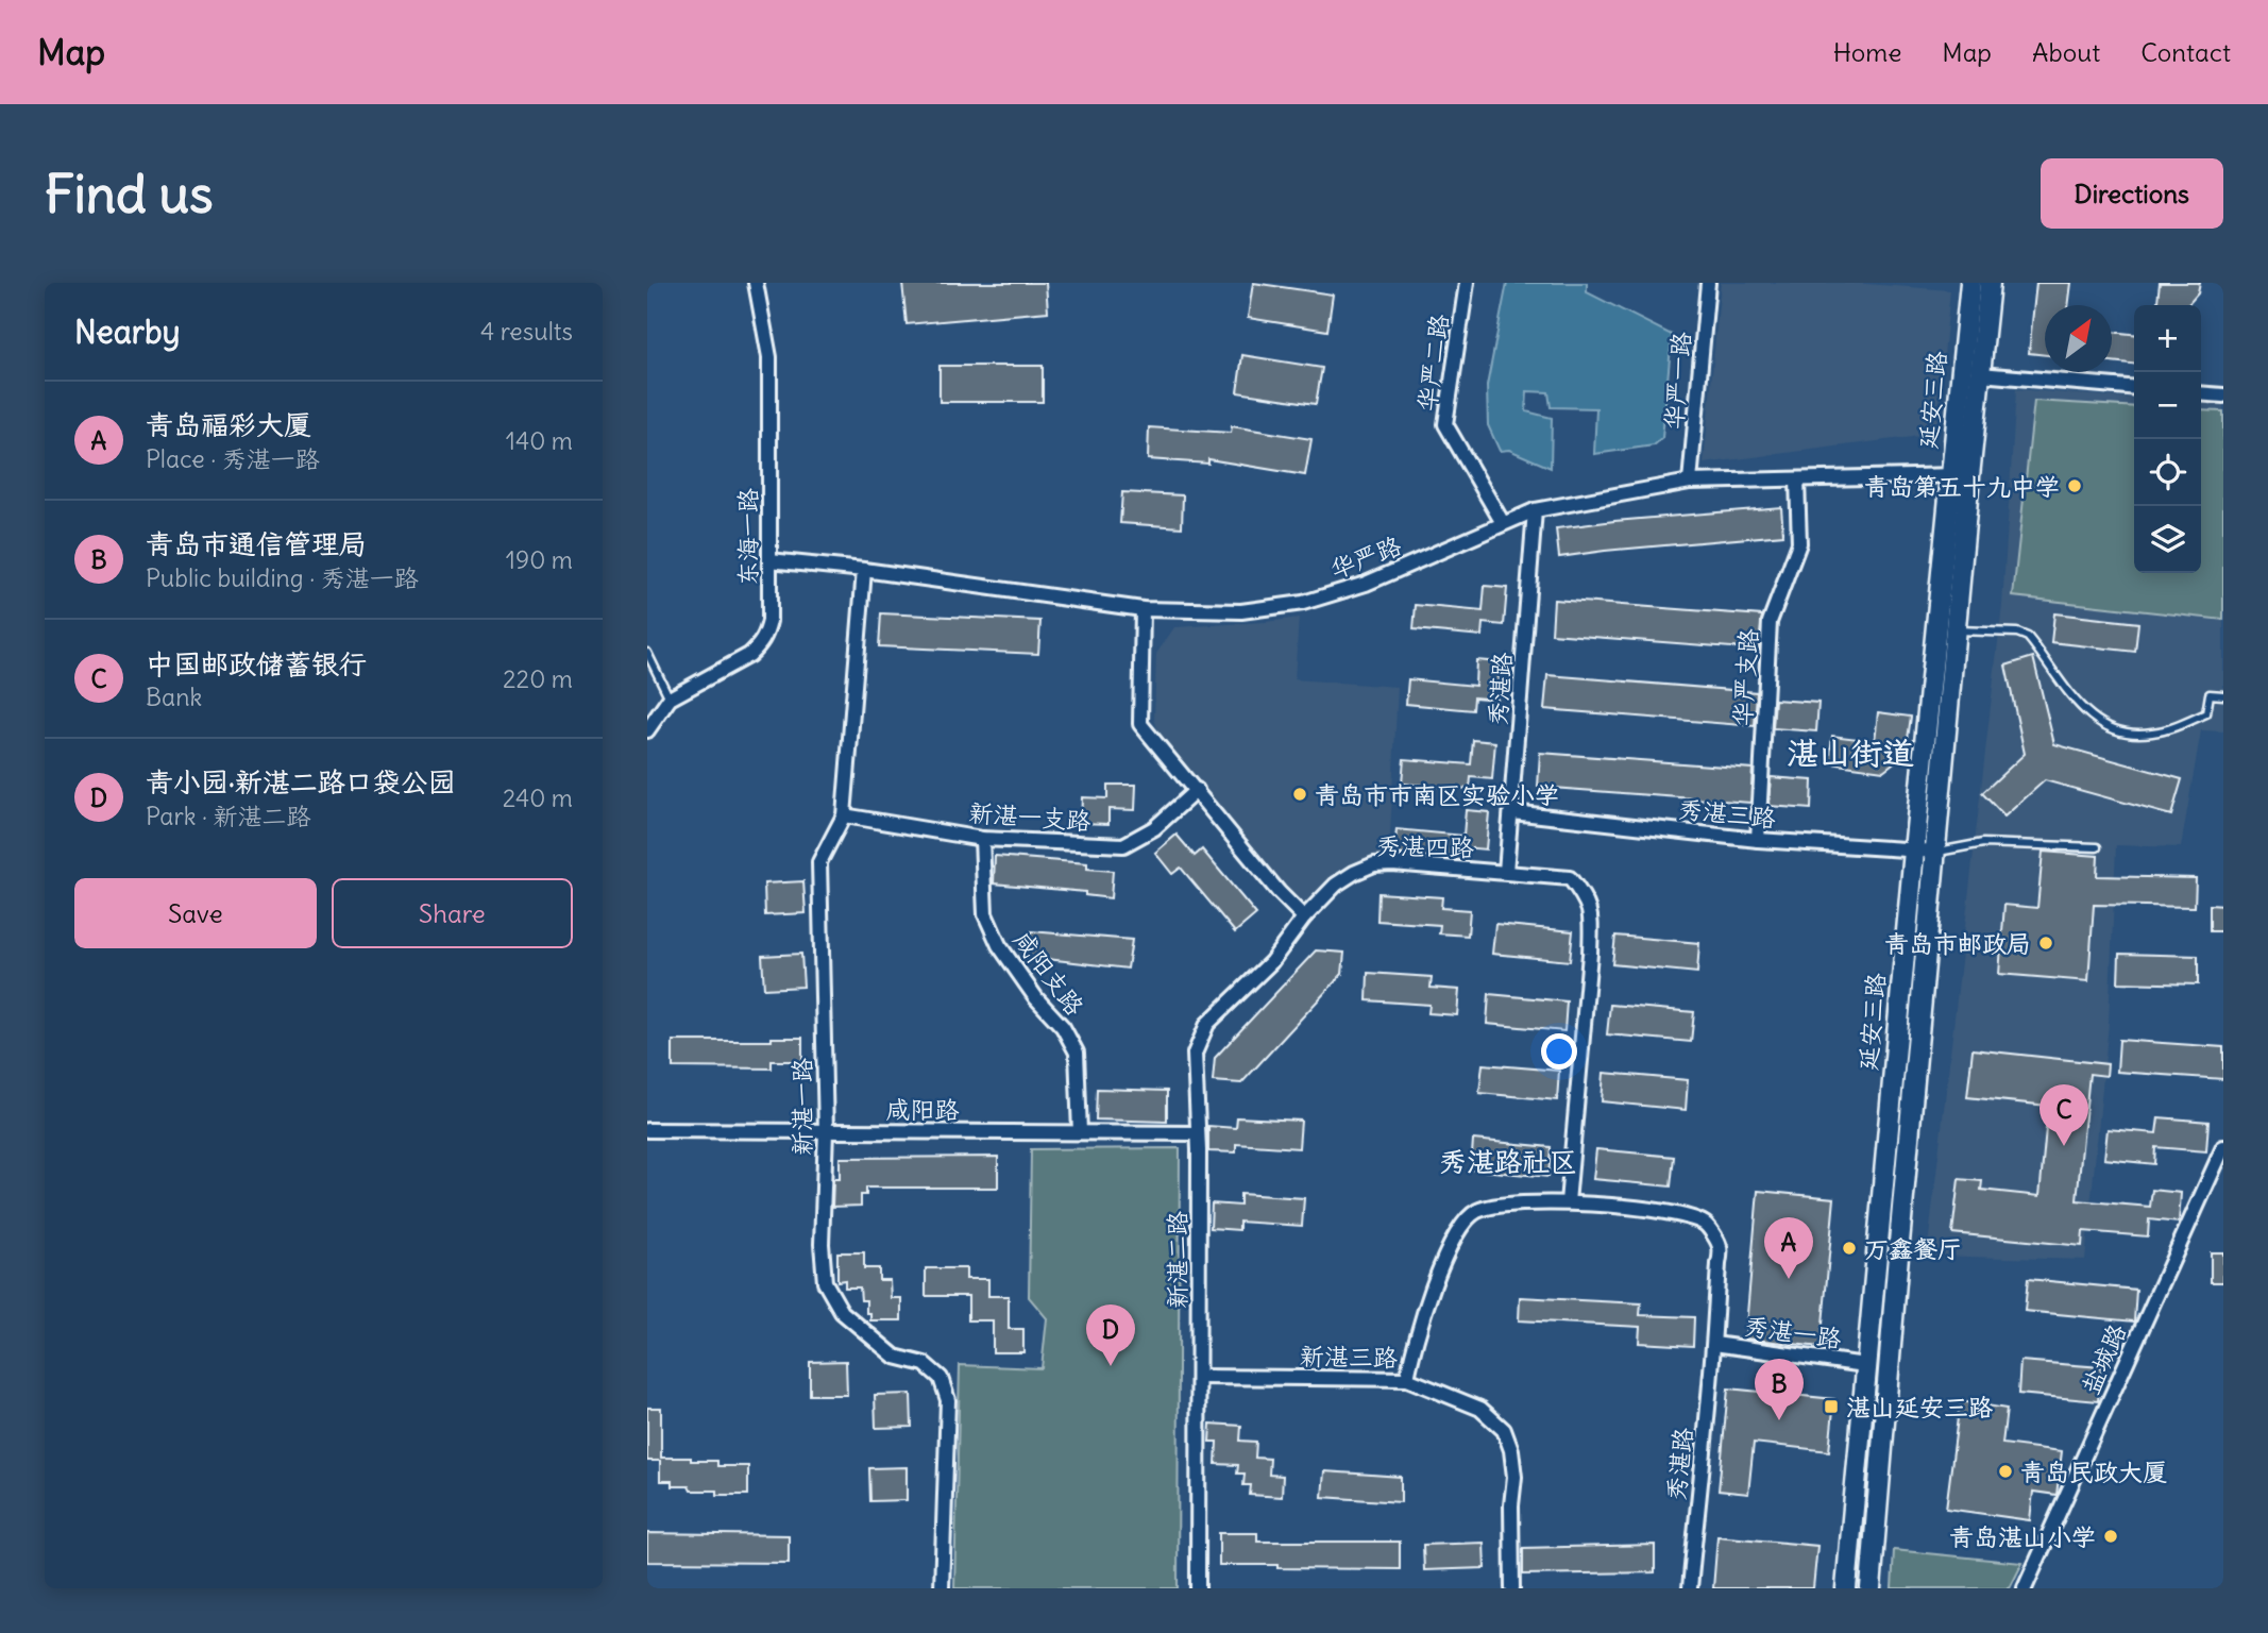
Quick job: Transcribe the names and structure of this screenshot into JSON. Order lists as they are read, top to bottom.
{
  "streets": {
    "main road": ["延安三路"],
    "street": [
      "华严二路",
      "华严一路",
      "东海一路",
      "华严路",
      "华严支路",
      "秀湛路",
      "秀湛三路",
      "新湛一支路",
      "秀湛四路",
      "咸阳支路",
      "新湛一路",
      "咸阳路",
      "新湛二路",
      "秀湛一路",
      "新湛三路",
      "盐城路"
    ]
  },
  "crossings": [
    ["华严二路", "华严路"],
    ["华严一路", "华严路"],
    ["延安三路", "华严路"],
    ["延安三路", "秀湛三路"],
    ["延安三路", "秀湛一路"],
    ["东海一路", "华严路"],
    ["华严路", "华严支路"],
    ["华严路", "秀湛路"],
    ["华严路", "新湛一路"],
    ["华严支路", "秀湛三路"],
    ["秀湛路", "秀湛三路"],
    ["秀湛路", "秀湛四路"],
    ["秀湛路", "秀湛一路"],
    ["秀湛路", "新湛三路"],
    ["新湛一支路", "咸阳支路"],
    ["新湛一支路", "新湛一路"],
    ["秀湛四路", "新湛二路"],
    ["咸阳支路", "咸阳路"],
    ["新湛一路", "咸阳路"],
    ["咸阳路", "新湛二路"],
    ["新湛二路", "新湛三路"]
  ],
  "districts": ["湛山街道", "秀湛路社区"],
  "places": {
    "other": [
      "青岛第五十九中学",
      "青岛市市南区实验小学",
      "青岛市邮政局",
      "万鑫餐厅",
      "青岛民政大厦",
      "青岛湛山小学"
    ],
    "transit": ["湛山延安三路"]
  },
  "north": "top right",
  "page": {
    "header": "Map",
    "nav": [
      "Home",
      "Map",
      "About",
      "Contact"
    ],
    "buttons": [
      "Directions",
      ["Save", "Share"]
    ],
    "title": "Find us",
    "heading": ["Nearby", "4 results"],
    "map_buttons": ["+", "−"],
    "list": [
      {
        "mark": "A",
        "name": "青岛福彩大厦",
        "note": "Place · 秀湛一路",
        "value": "140 m"
      },
      {
        "mark": "B",
        "name": "青岛市通信管理局",
        "note": "Public building · 秀湛一路",
        "value": "190 m"
      },
      {
        "mark": "C",
        "name": "中国邮政储蓄银行",
        "note": "Bank",
        "value": "220 m"
      },
      {
        "mark": "D",
        "name": "青小园·新湛二路口袋公园",
        "note": "Park · 新湛二路",
        "value": "240 m"
      }
    ],
    "pins": [
      "C",
      "A",
      "D",
      "B"
    ]
  }
}
